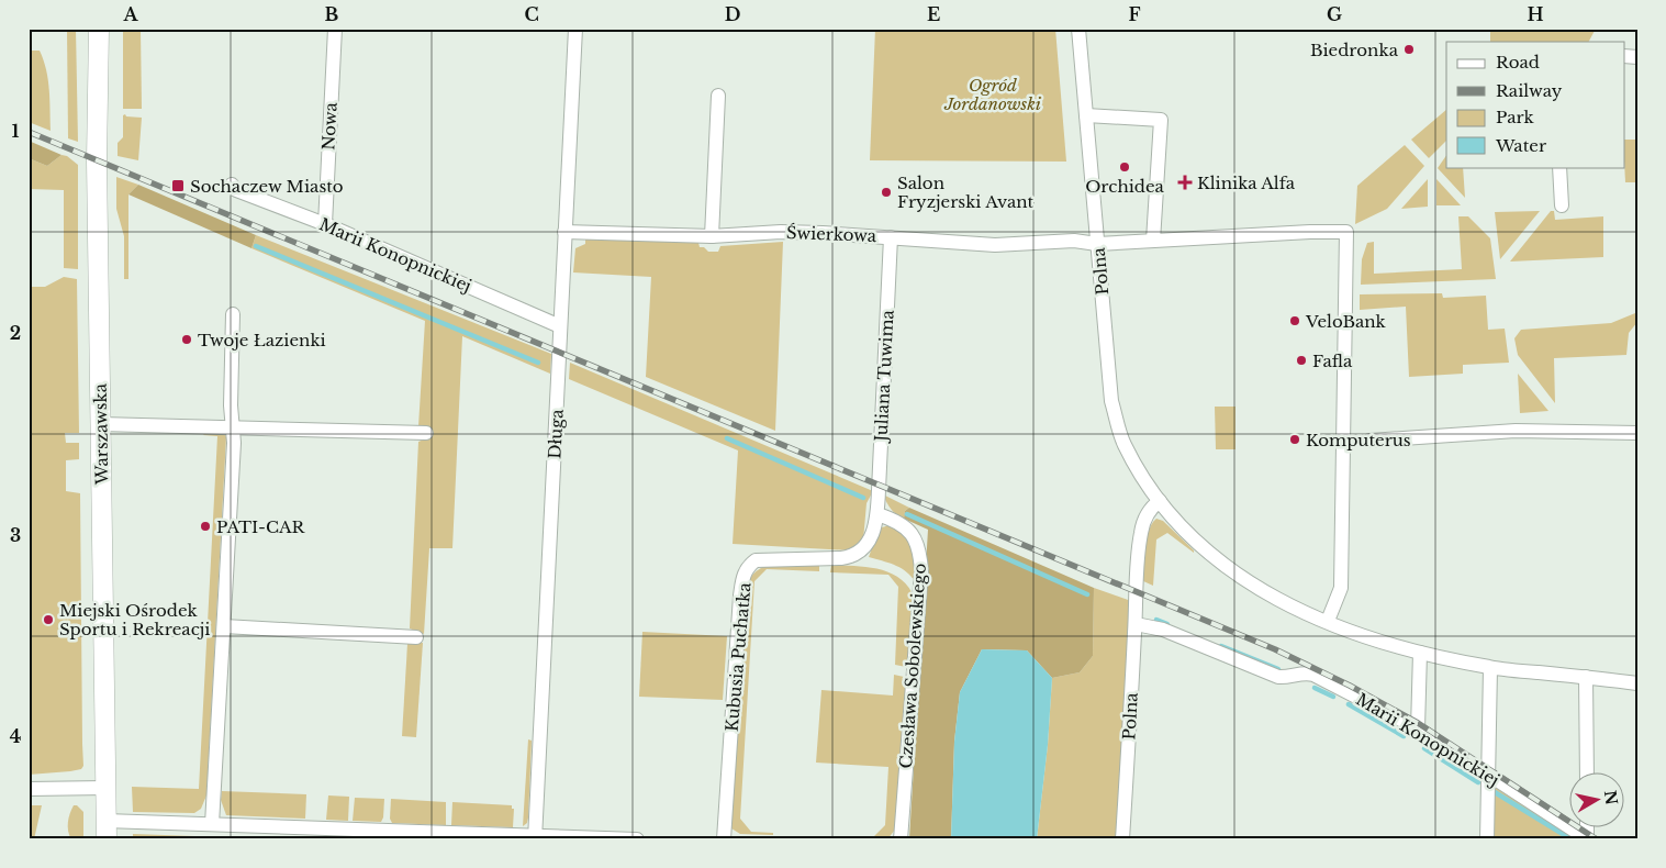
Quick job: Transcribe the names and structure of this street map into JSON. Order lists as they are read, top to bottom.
{
  "streets": {
    "street": [
      "Nowa",
      "Świerkowa",
      "Marii Konopnickiej",
      "Polna",
      "Juliana Tuwima",
      "Warszawska",
      "Długa",
      "Kubusia Puchatka",
      "Czesława Sobolewskiego"
    ]
  },
  "crossings": [
    ["Nowa", "Marii Konopnickiej"],
    ["Świerkowa", "Polna"],
    ["Świerkowa", "Juliana Tuwima"],
    ["Świerkowa", "Długa"],
    ["Marii Konopnickiej", "Polna"],
    ["Marii Konopnickiej", "Długa"],
    ["Juliana Tuwima", "Kubusia Puchatka"],
    ["Juliana Tuwima", "Czesława Sobolewskiego"],
    ["Kubusia Puchatka", "Czesława Sobolewskiego"]
  ],
  "parks": ["Ogród Jordanowski"],
  "places": {
    "other": [
      "Biedronka",
      "Orchidea",
      "Salon Fryzjerski Avant",
      "VeloBank",
      "Twoje Łazienki",
      "Fafla",
      "Komputerus",
      "PATI-CAR",
      "Miejski Ośrodek Sportu i Rekreacji"
    ],
    "health": ["Klinika Alfa"],
    "transit": ["Sochaczew Miasto"]
  },
  "legend": [
    "Road",
    "Railway",
    "Park",
    "Water"
  ],
  "north": "right",
  "grid": {
    "columns": [
      "A",
      "B",
      "C",
      "D",
      "E",
      "F",
      "G",
      "H"
    ],
    "rows": [
      "1",
      "2",
      "3",
      "4"
    ]
  }
}
